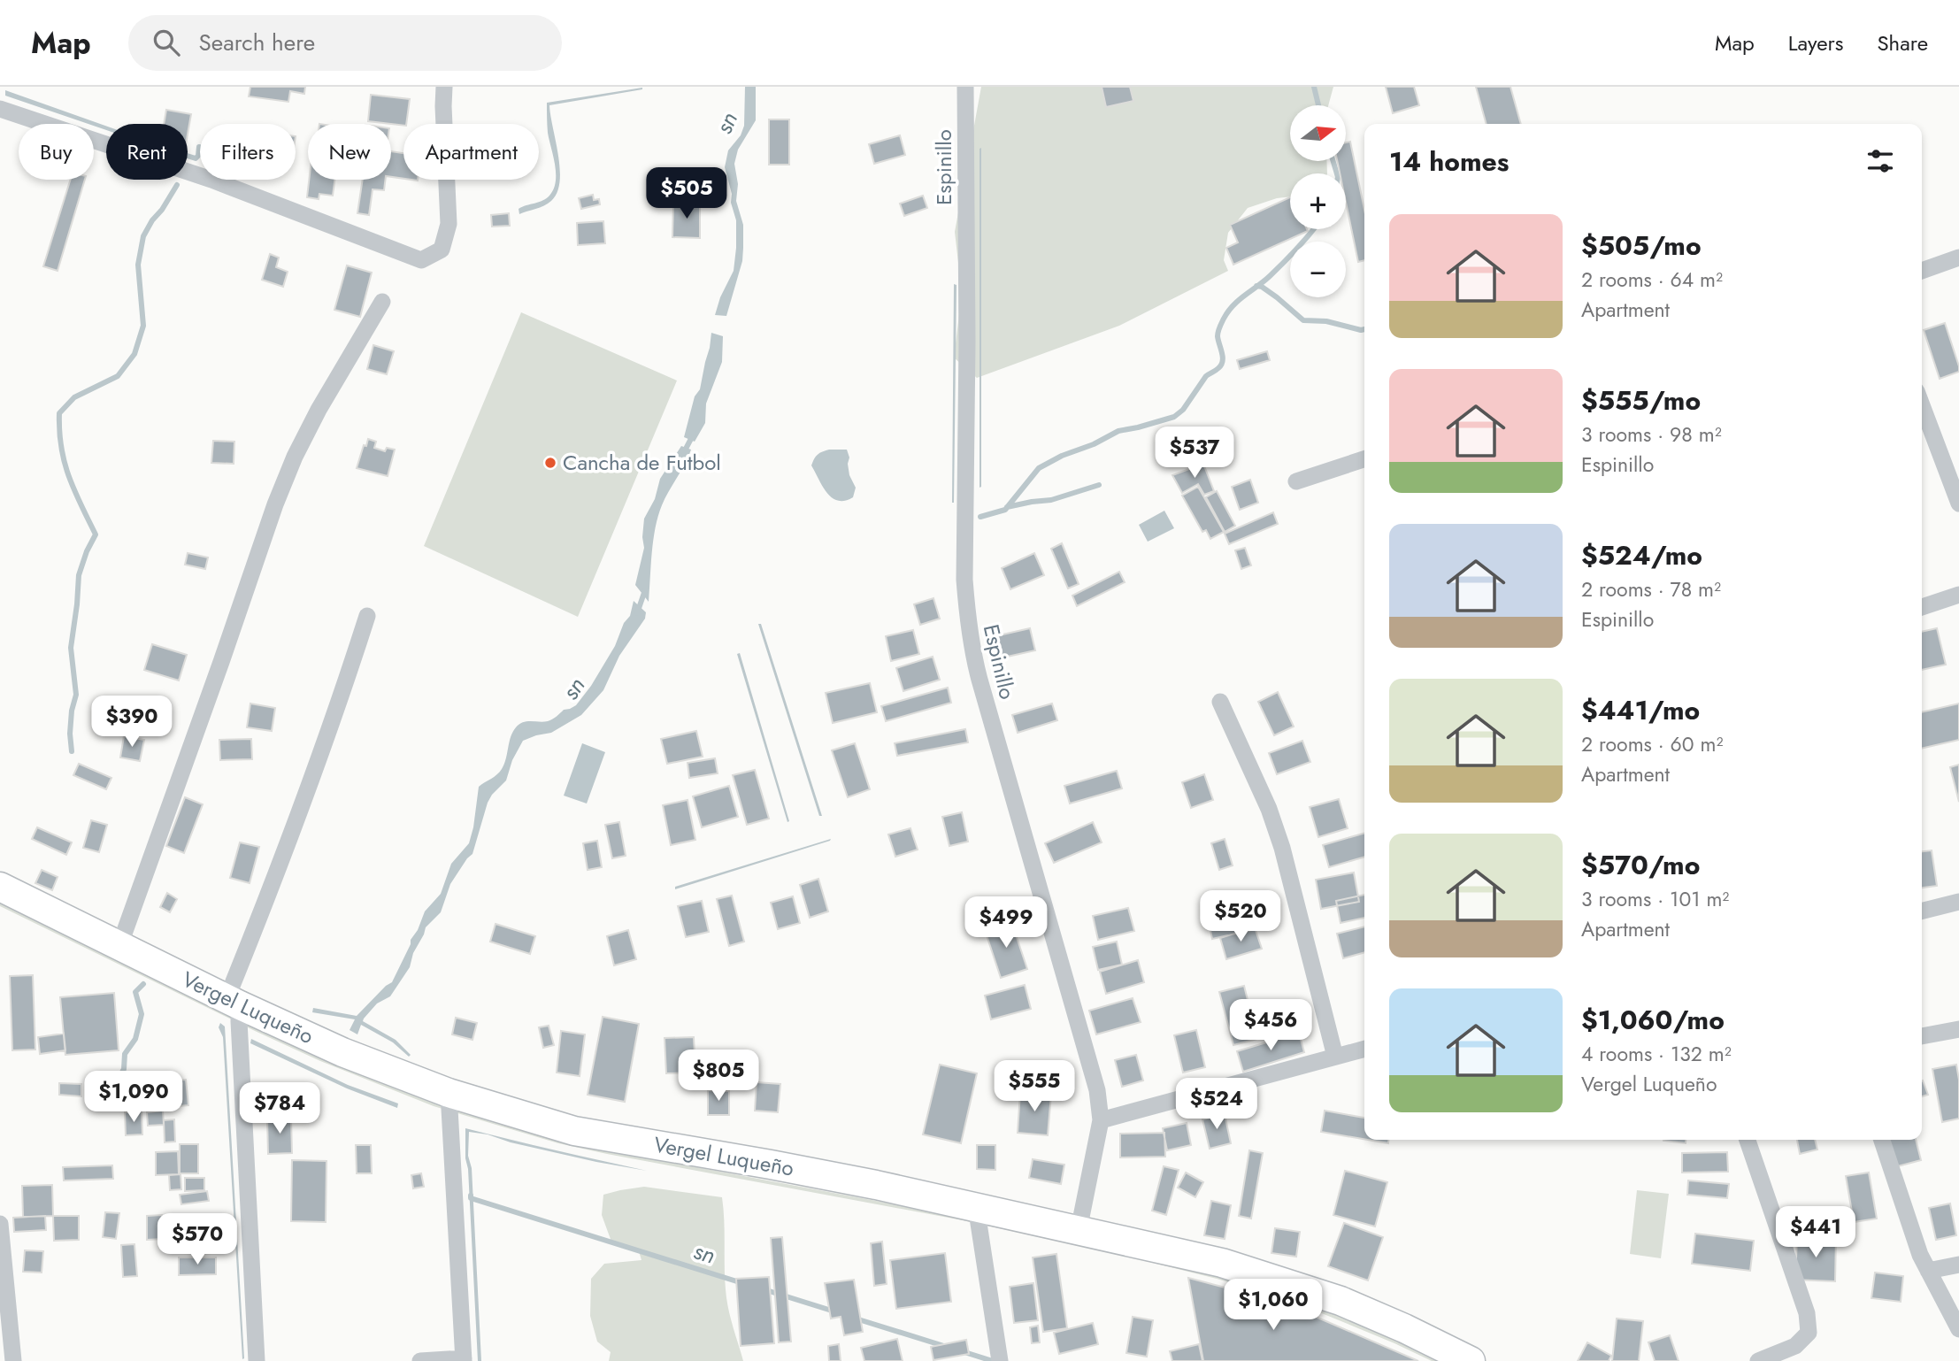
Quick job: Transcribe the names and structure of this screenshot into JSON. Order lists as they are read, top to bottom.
{
  "streets": {
    "main road": ["Vergel Luqueño"],
    "street": ["Espinillo"]
  },
  "crossings": [
    ["Espinillo", "Vergel Luqueño"]
  ],
  "water": ["sn"],
  "places": ["Cancha de Futbol"],
  "north": "right",
  "page": {
    "header": "Map",
    "search": "Search here",
    "nav": ["Map", "Layers", "Share"],
    "map_buttons": ["+", "−"],
    "chip": [
      "Buy",
      "Rent",
      "Filters",
      "New",
      "Apartment"
    ],
    "heading": "14 homes",
    "price": [
      "$505",
      "$537",
      "$390",
      "$520",
      "$499",
      "$456",
      "$805",
      "$555",
      "$1,090",
      "$524",
      "$784",
      "$441",
      "$570",
      "$1,060"
    ],
    "list": [
      {
        "name": "$505/mo",
        "note": "2 rooms · 64 m² · Apartment"
      },
      {
        "name": "$555/mo",
        "note": "3 rooms · 98 m² · Espinillo"
      },
      {
        "name": "$524/mo",
        "note": "2 rooms · 78 m² · Espinillo"
      },
      {
        "name": "$441/mo",
        "note": "2 rooms · 60 m² · Apartment"
      },
      {
        "name": "$570/mo",
        "note": "3 rooms · 101 m² · Apartment"
      },
      {
        "name": "$1,060/mo",
        "note": "4 rooms · 132 m² · Vergel Luqueño"
      }
    ]
  }
}
